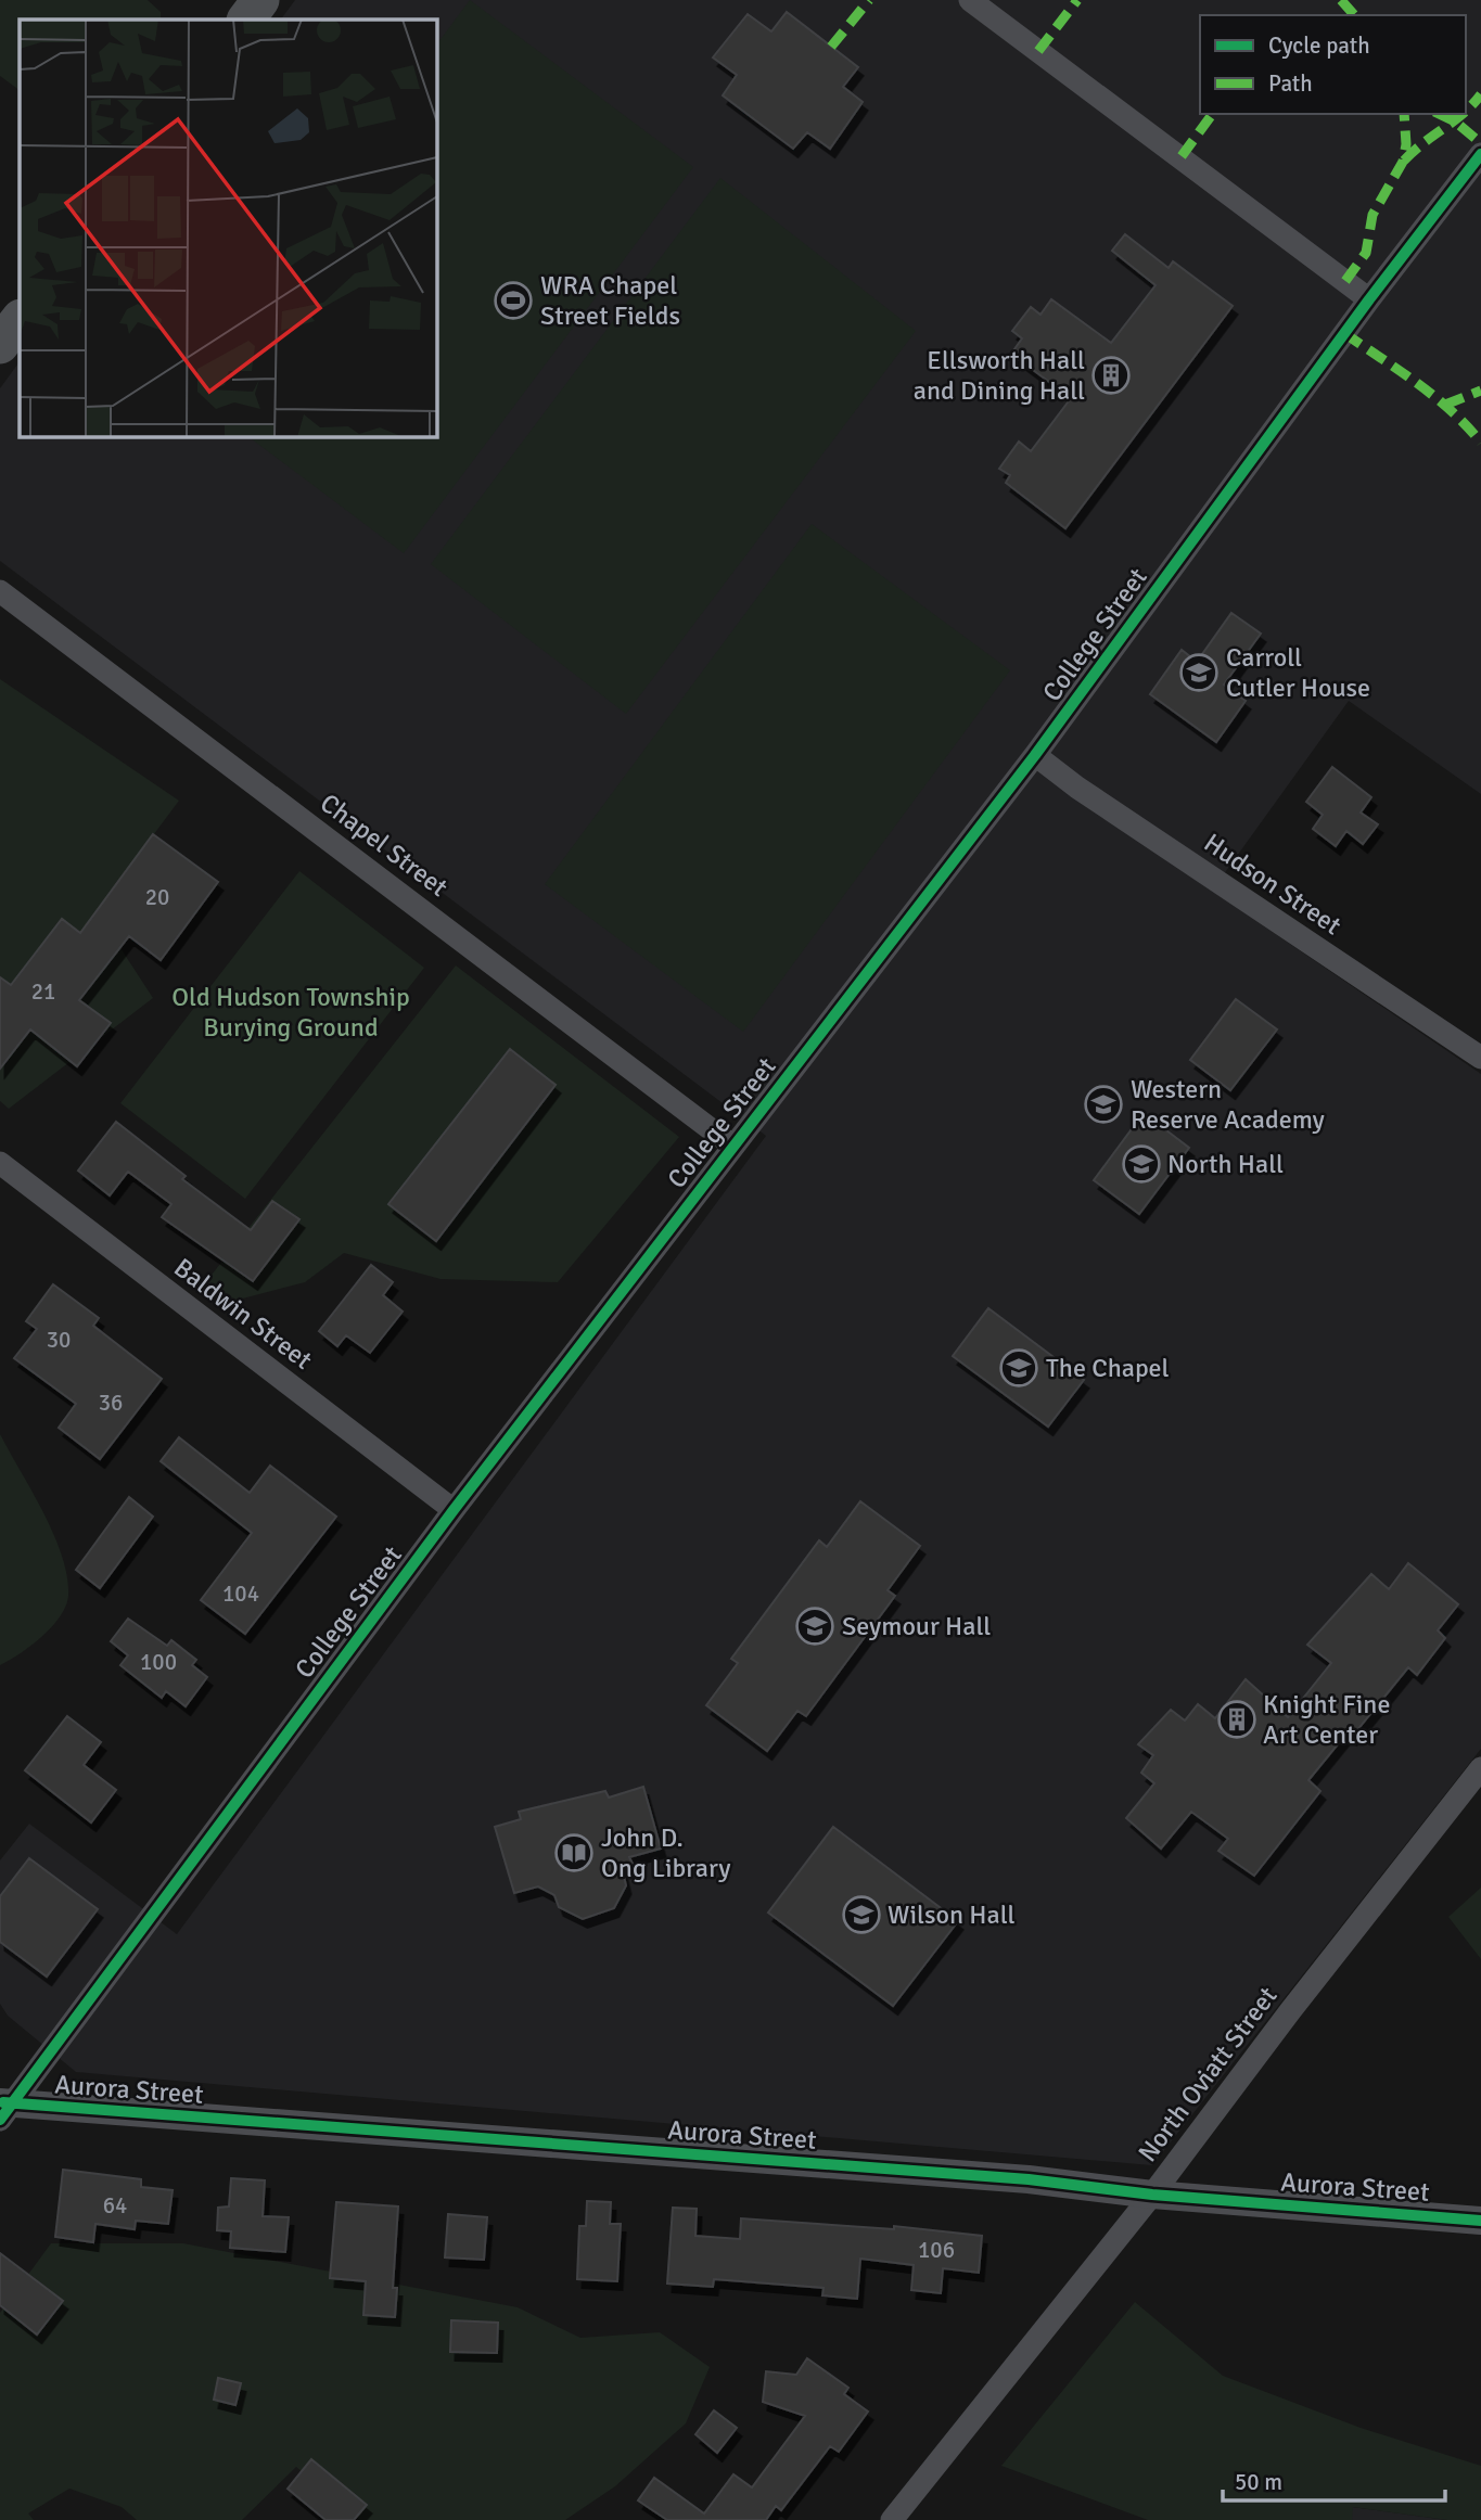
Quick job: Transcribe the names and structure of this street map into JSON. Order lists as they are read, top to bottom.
{
  "streets": {
    "street": [
      "College Street",
      "Chapel Street",
      "Hudson Street",
      "Baldwin Street",
      "North Oviatt Street",
      "Aurora Street"
    ]
  },
  "crossings": [
    ["College Street", "Chapel Street"],
    ["College Street", "Hudson Street"],
    ["College Street", "Baldwin Street"],
    ["College Street", "Aurora Street"],
    ["North Oviatt Street", "Aurora Street"]
  ],
  "parks": ["Old Hudson Township Burying Ground"],
  "places": {
    "sports": ["WRA Chapel Street Fields"],
    "building": ["Ellsworth Hall and Dining Hall", "Knight Fine Art Center"],
    "school or university": [
      "Carroll Cutler House",
      "Western Reserve Academy",
      "North Hall",
      "The Chapel",
      "Seymour Hall",
      "Wilson Hall"
    ],
    "library": ["John D. Ong Library"]
  },
  "house_numbers": [
    "20",
    "21",
    "30",
    "36",
    "104",
    "100",
    "64",
    "106"
  ],
  "legend": ["Cycle path", "Path"],
  "scale_bar": "50 m"
}
